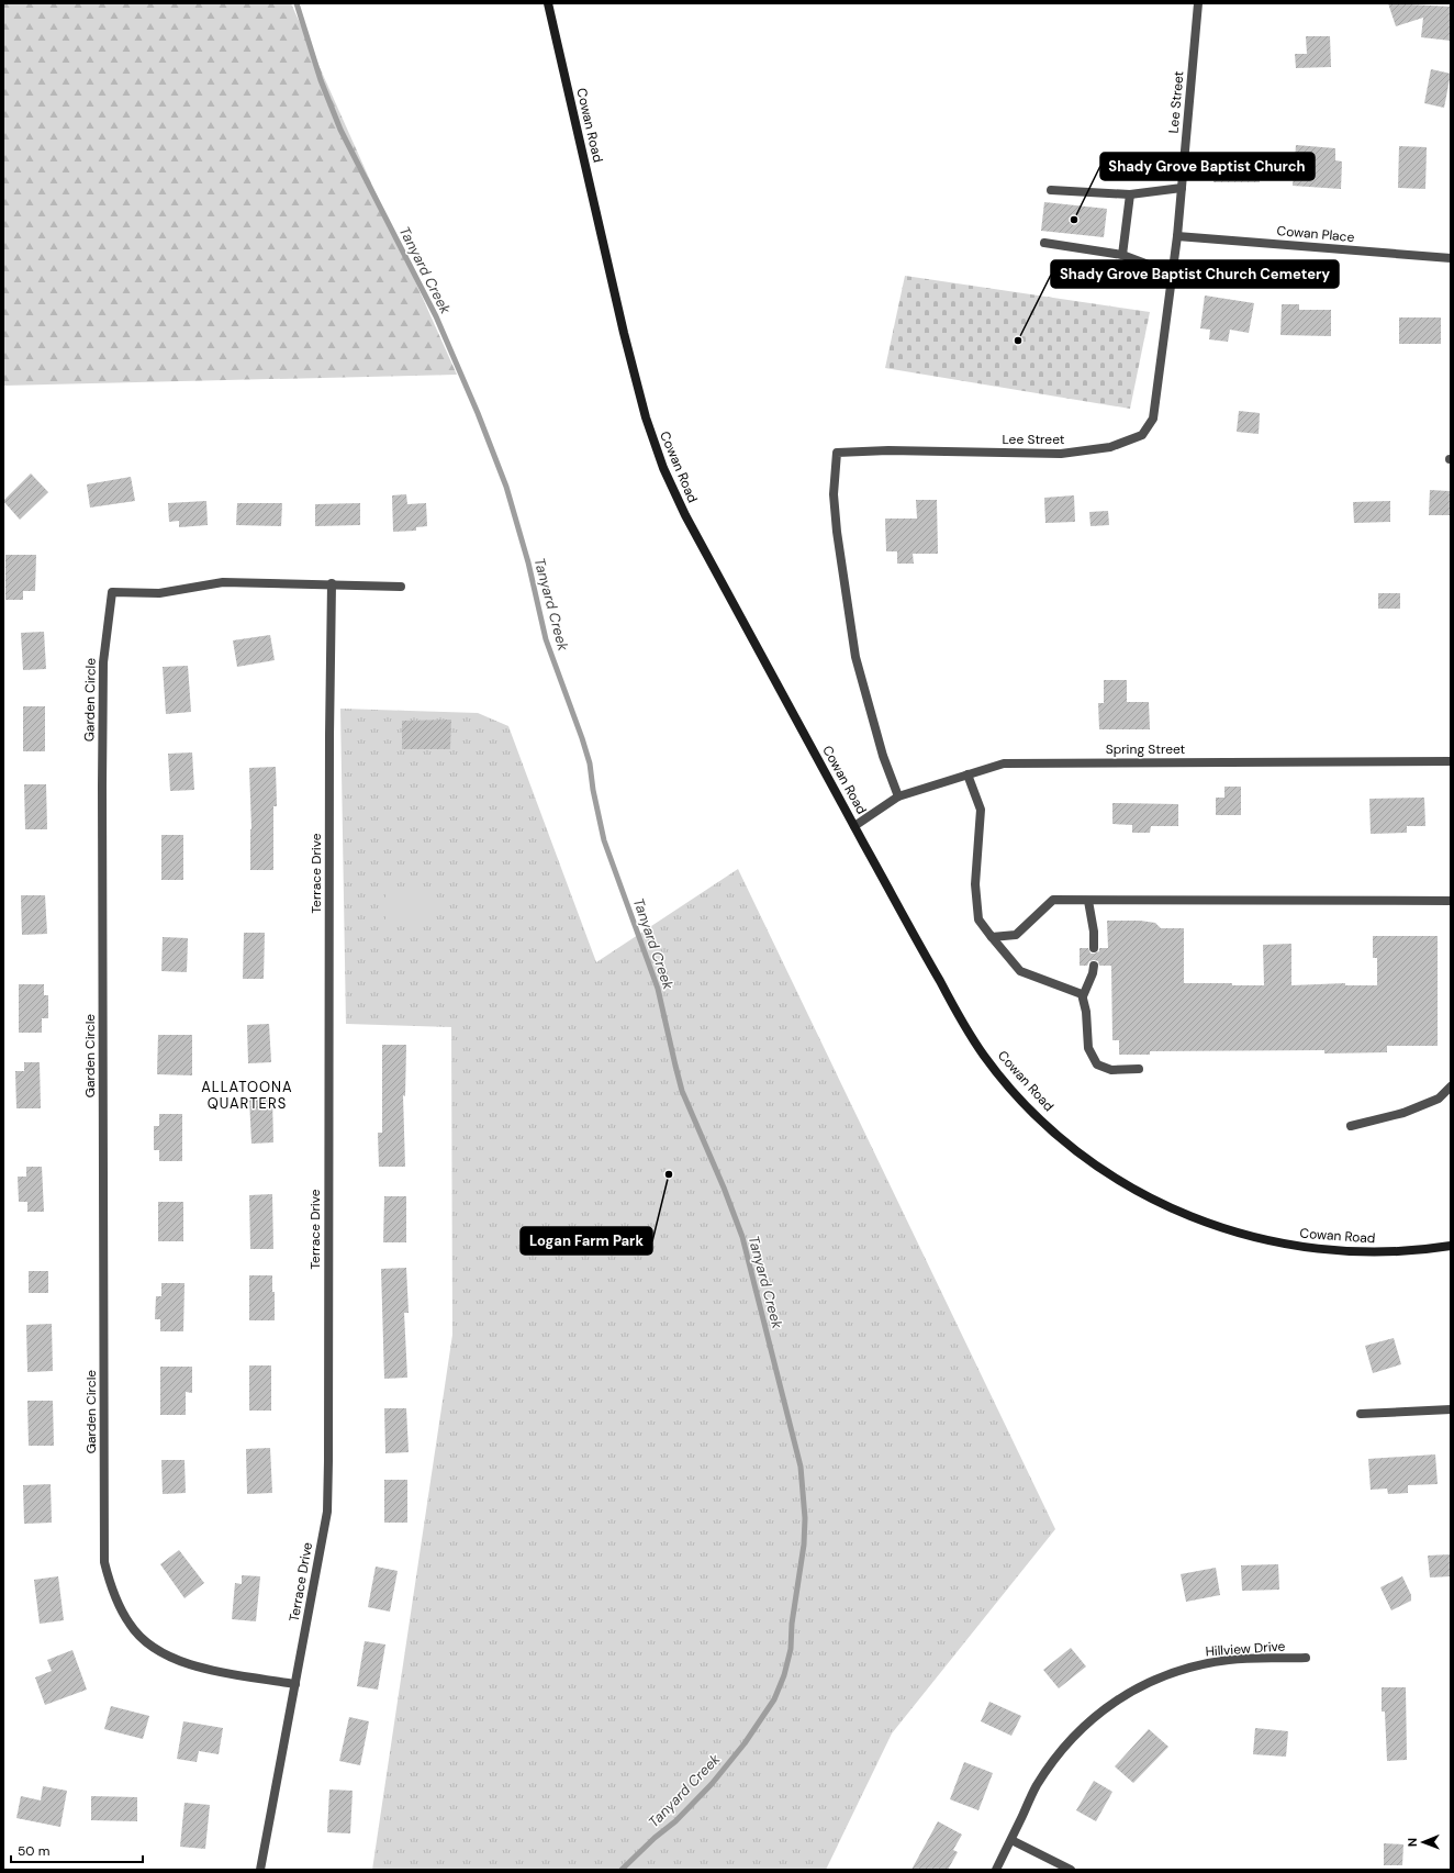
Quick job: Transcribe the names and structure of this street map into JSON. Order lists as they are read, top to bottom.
{
  "streets": {
    "main road": ["Cowan Road"],
    "street": [
      "Lee Street",
      "Cowan Place",
      "Garden Circle",
      "Spring Street",
      "Terrace Drive",
      "Hillview Drive"
    ]
  },
  "crossings": [
    ["Lee Street", "Cowan Place"],
    ["Lee Street", "Spring Street"],
    ["Cowan Road", "Spring Street"],
    ["Garden Circle", "Terrace Drive"]
  ],
  "districts": ["ALLATOONA QUARTERS"],
  "water": ["Tanyard Creek"],
  "places": ["Shady Grove Baptist Church", "Shady Grove Baptist Church Cemetery", "Logan Farm Park"],
  "scale_bar": "50 m",
  "north": "left"
}
